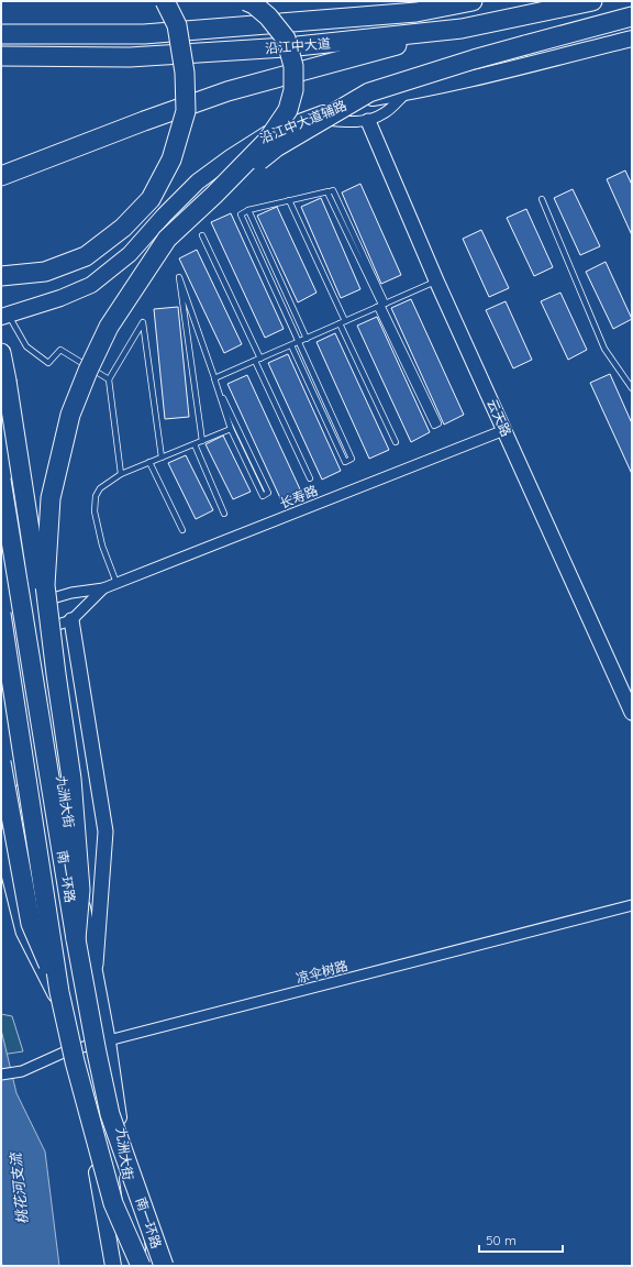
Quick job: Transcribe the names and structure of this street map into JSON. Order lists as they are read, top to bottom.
{
  "streets": {
    "highway": ["沿江中大道", "南一环路"],
    "main road": ["沿江中大道辅路", "九洲大街"],
    "street": ["云天路", "长寿路", "凉伞树路"]
  },
  "crossings": [
    ["云天路", "长寿路"],
    ["长寿路", "九洲大街"],
    ["长寿路", "南一环路"],
    ["九洲大街", "南一环路"],
    ["九洲大街", "凉伞树路"]
  ],
  "water": ["桃花河支流"],
  "scale_bar": "50 m"
}
